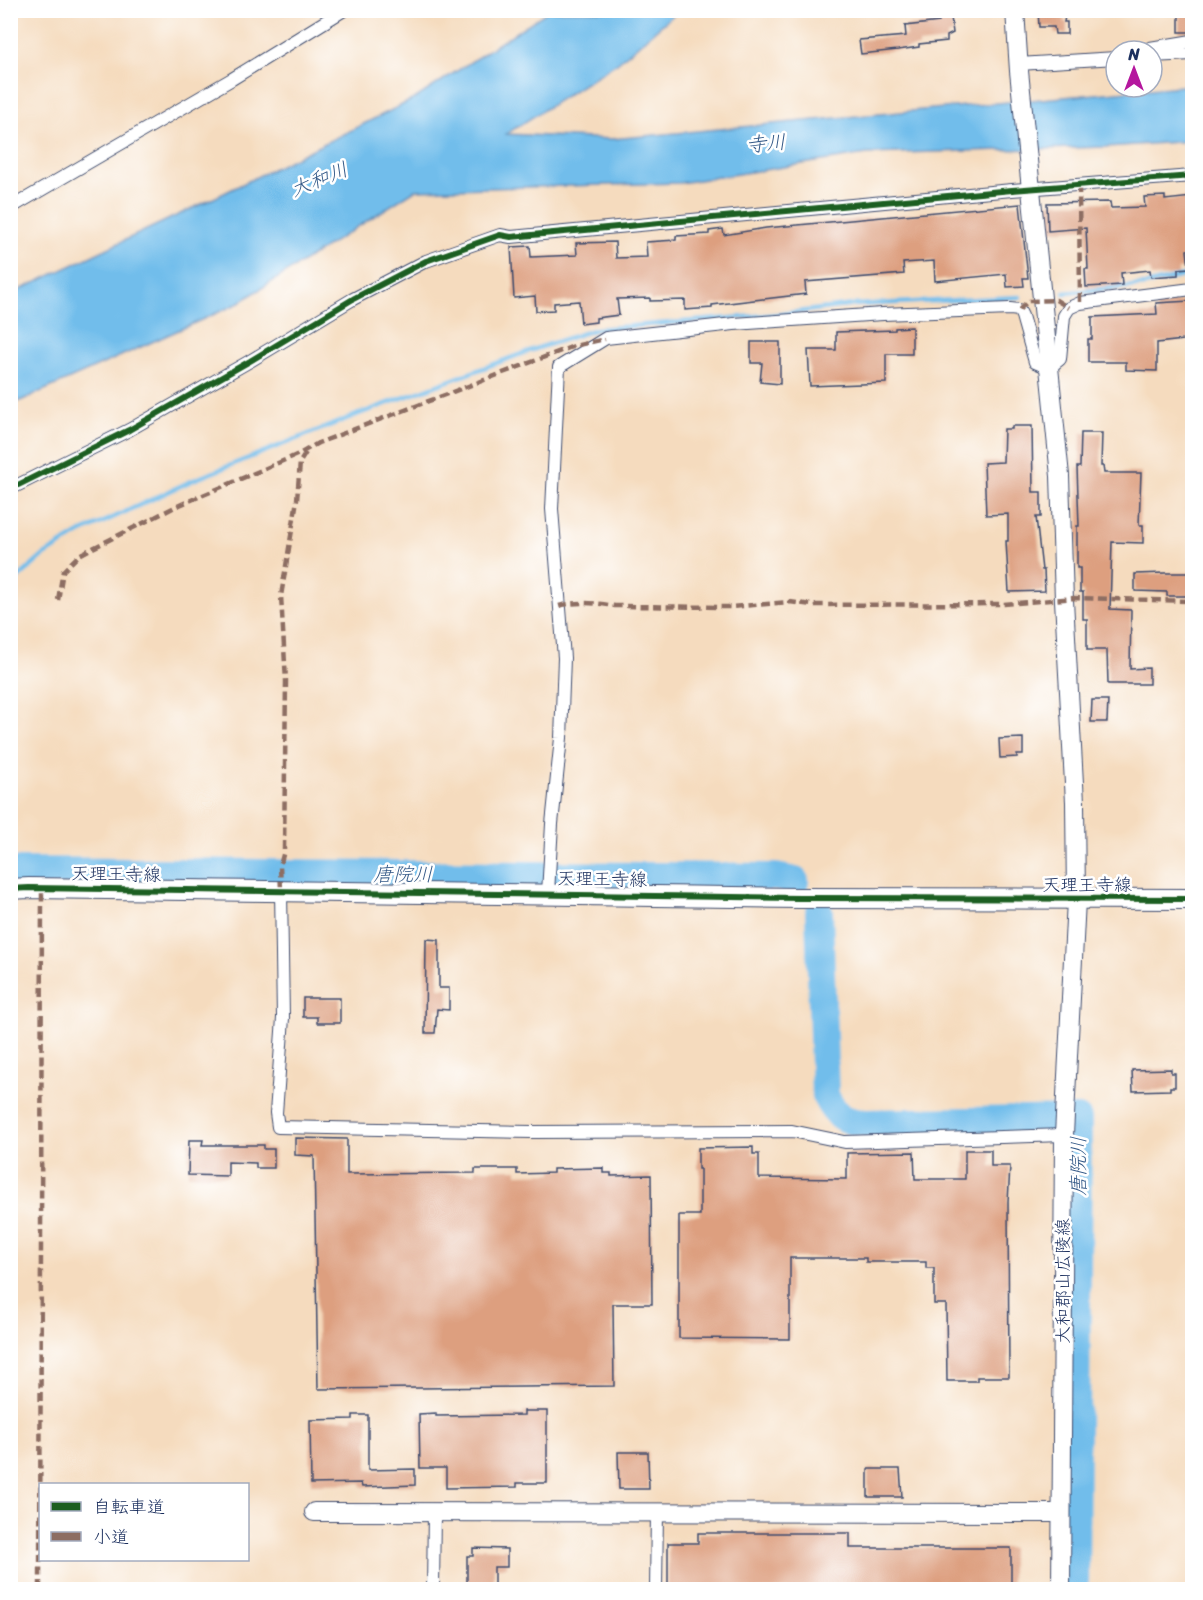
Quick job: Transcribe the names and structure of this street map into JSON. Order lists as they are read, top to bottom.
{
  "streets": {
    "main road": ["天理王寺線"],
    "street": ["大和郡山広陵線"]
  },
  "crossings": [
    ["天理王寺線", "大和郡山広陵線"]
  ],
  "water": ["寺川", "大和川", "唐院川"],
  "legend": ["自転車道", "小道"],
  "north": "top"
}
